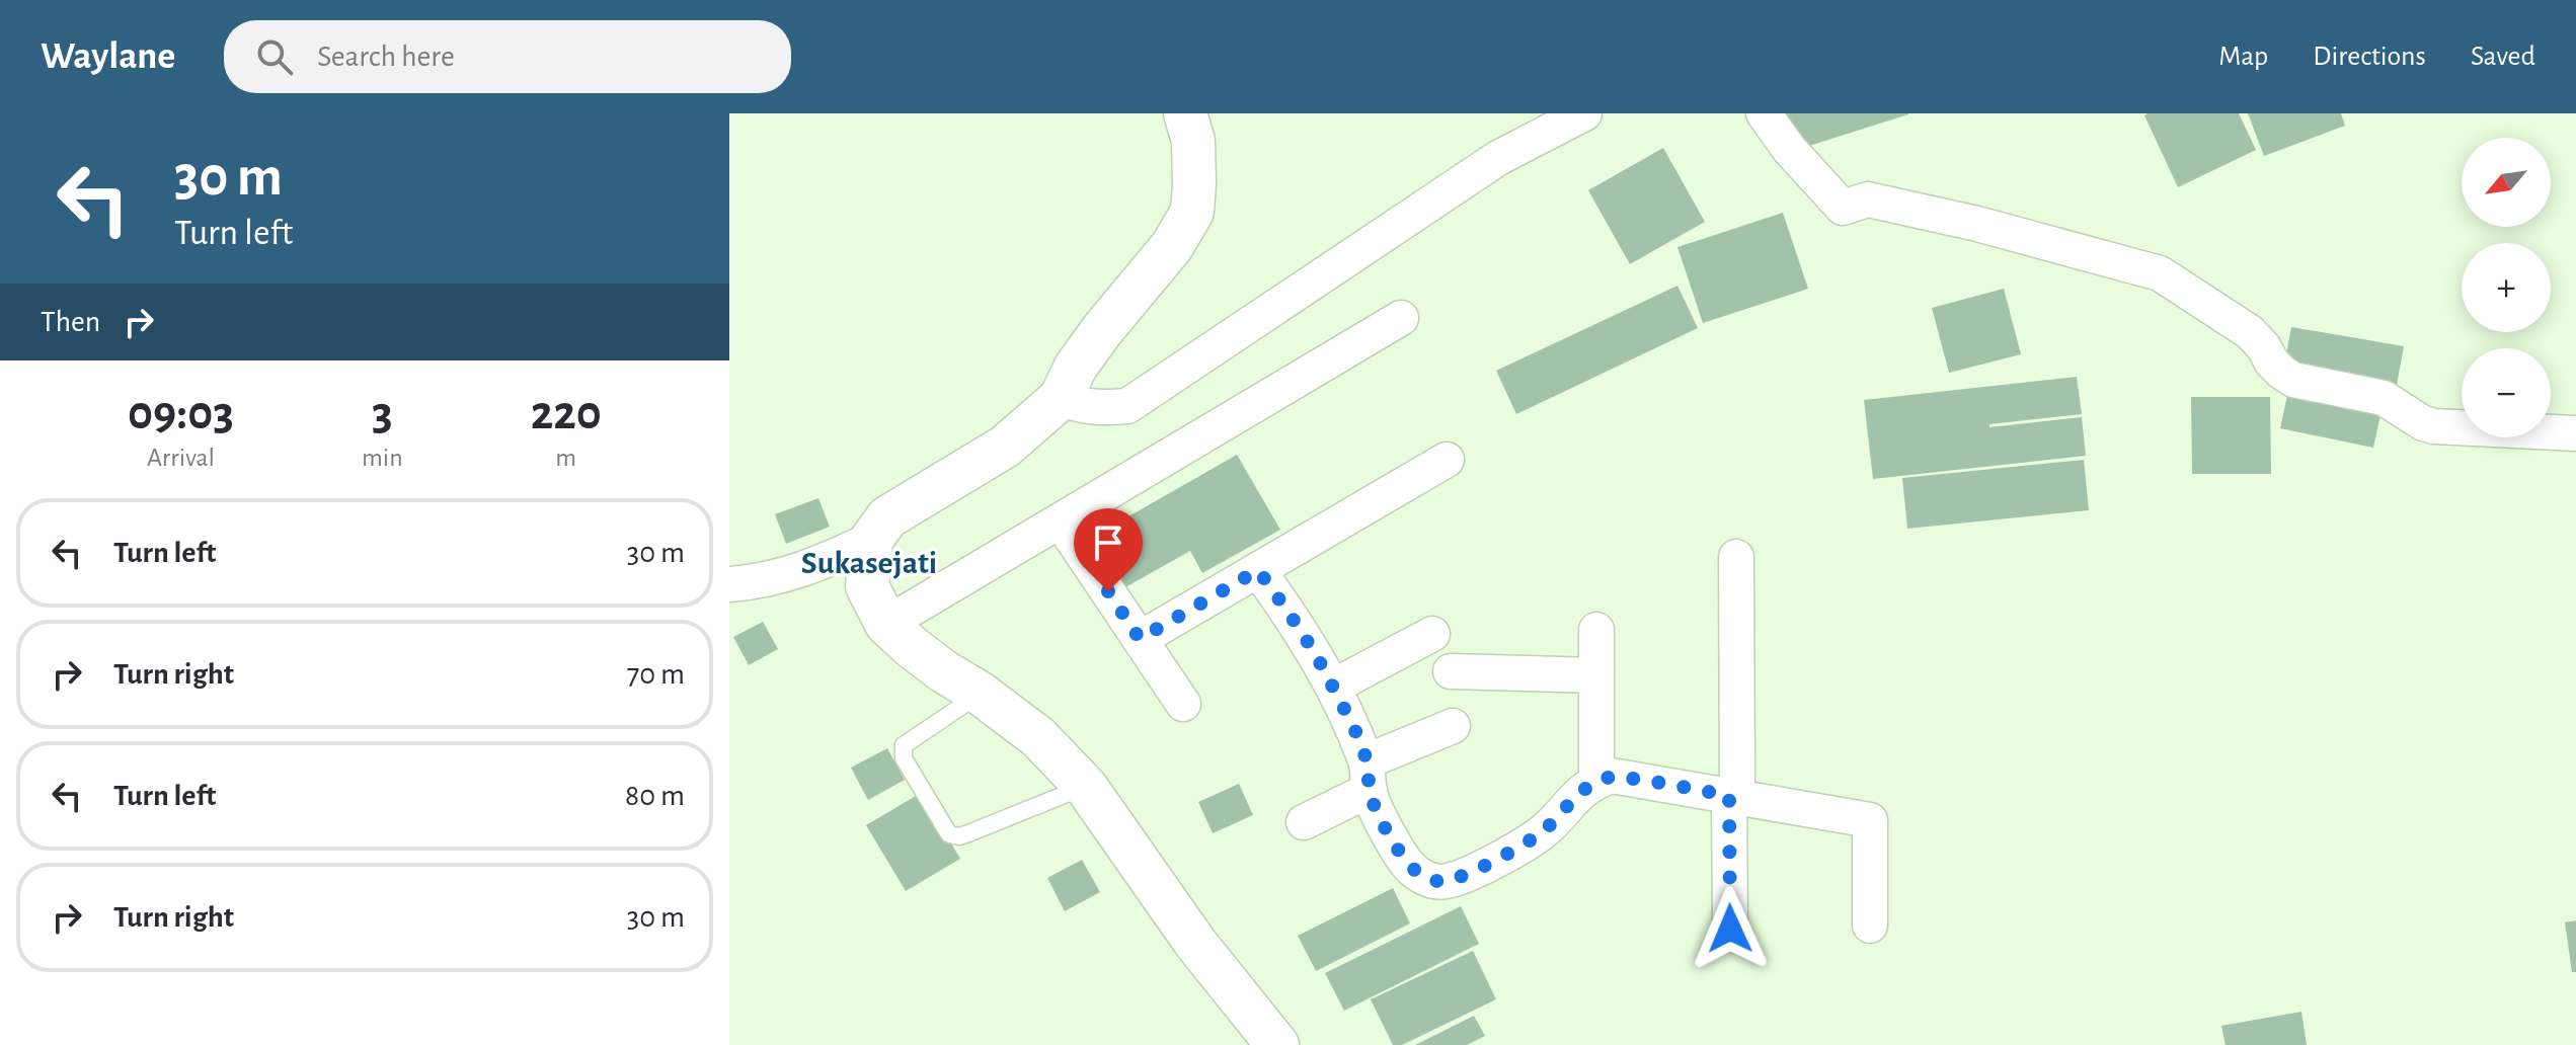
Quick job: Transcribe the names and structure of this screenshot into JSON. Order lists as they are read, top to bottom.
{
  "districts": ["Sukasejati"],
  "north": "bottom left",
  "page": {
    "header": "Waylane",
    "search": "Search here",
    "nav": ["Map", "Directions", "Saved"],
    "turn": ["30 m", "Turn left"],
    "map_buttons": ["+", "−"],
    "then": "Then",
    "eta": [
      "09:03",
      "Arrival",
      "3",
      "min",
      "220",
      "m"
    ],
    "list": [
      {
        "name": "Turn left",
        "value": "30 m"
      },
      {
        "name": "Turn right",
        "value": "70 m"
      },
      {
        "name": "Turn left",
        "value": "80 m"
      },
      {
        "name": "Turn right",
        "value": "30 m"
      }
    ]
  }
}
